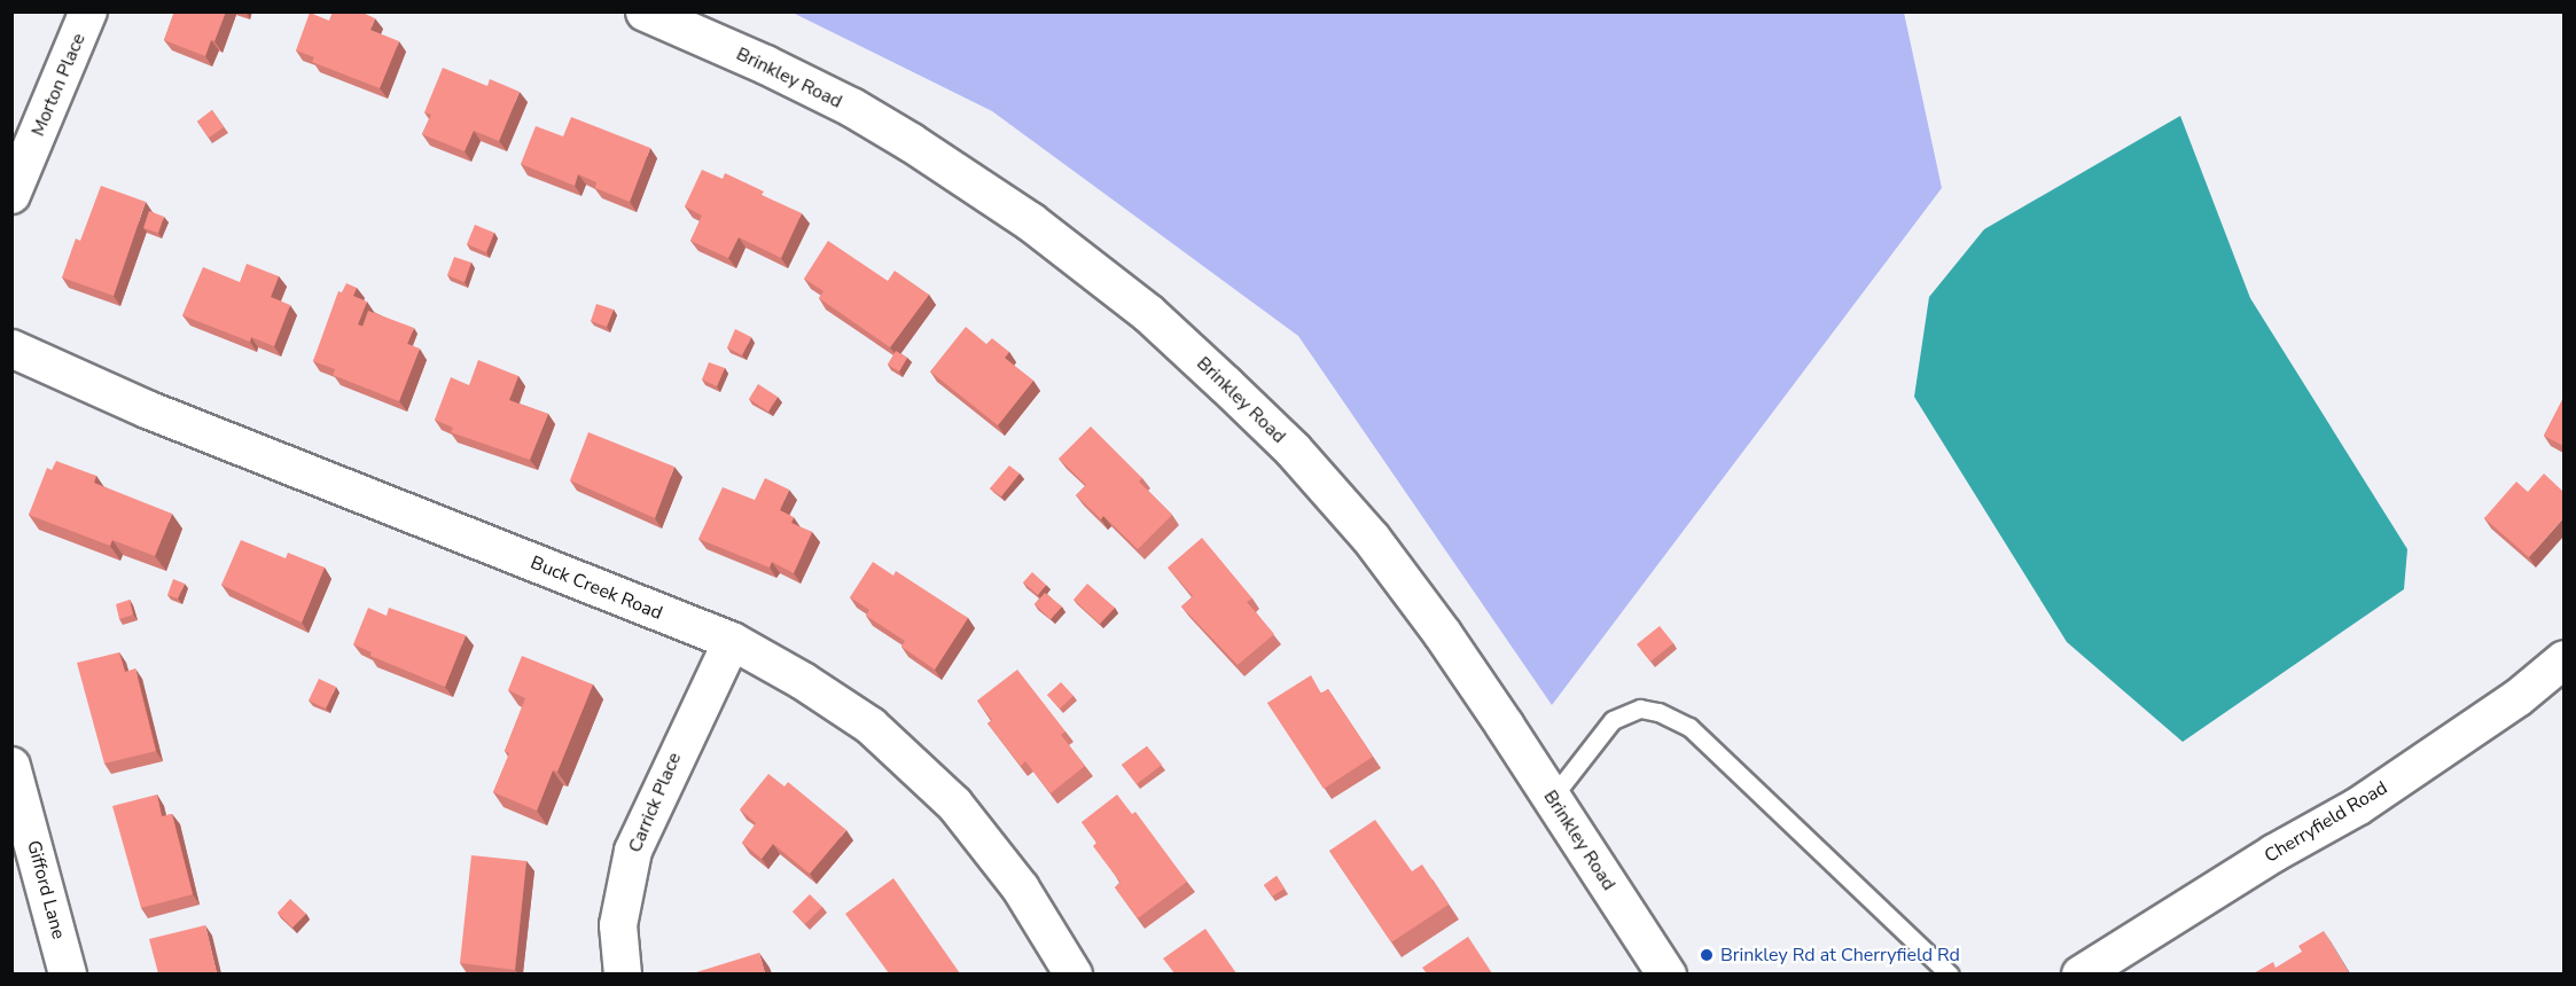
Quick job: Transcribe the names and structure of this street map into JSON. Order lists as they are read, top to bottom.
{
  "streets": {
    "main road": ["Brinkley Road"],
    "street": [
      "Morton Place",
      "Buck Creek Road",
      "Carrick Place",
      "Cherryfield Road",
      "Gifford Lane"
    ]
  },
  "crossings": [
    ["Buck Creek Road", "Carrick Place"]
  ],
  "places": ["Brinkley Rd at Cherryfield Rd"]
}
